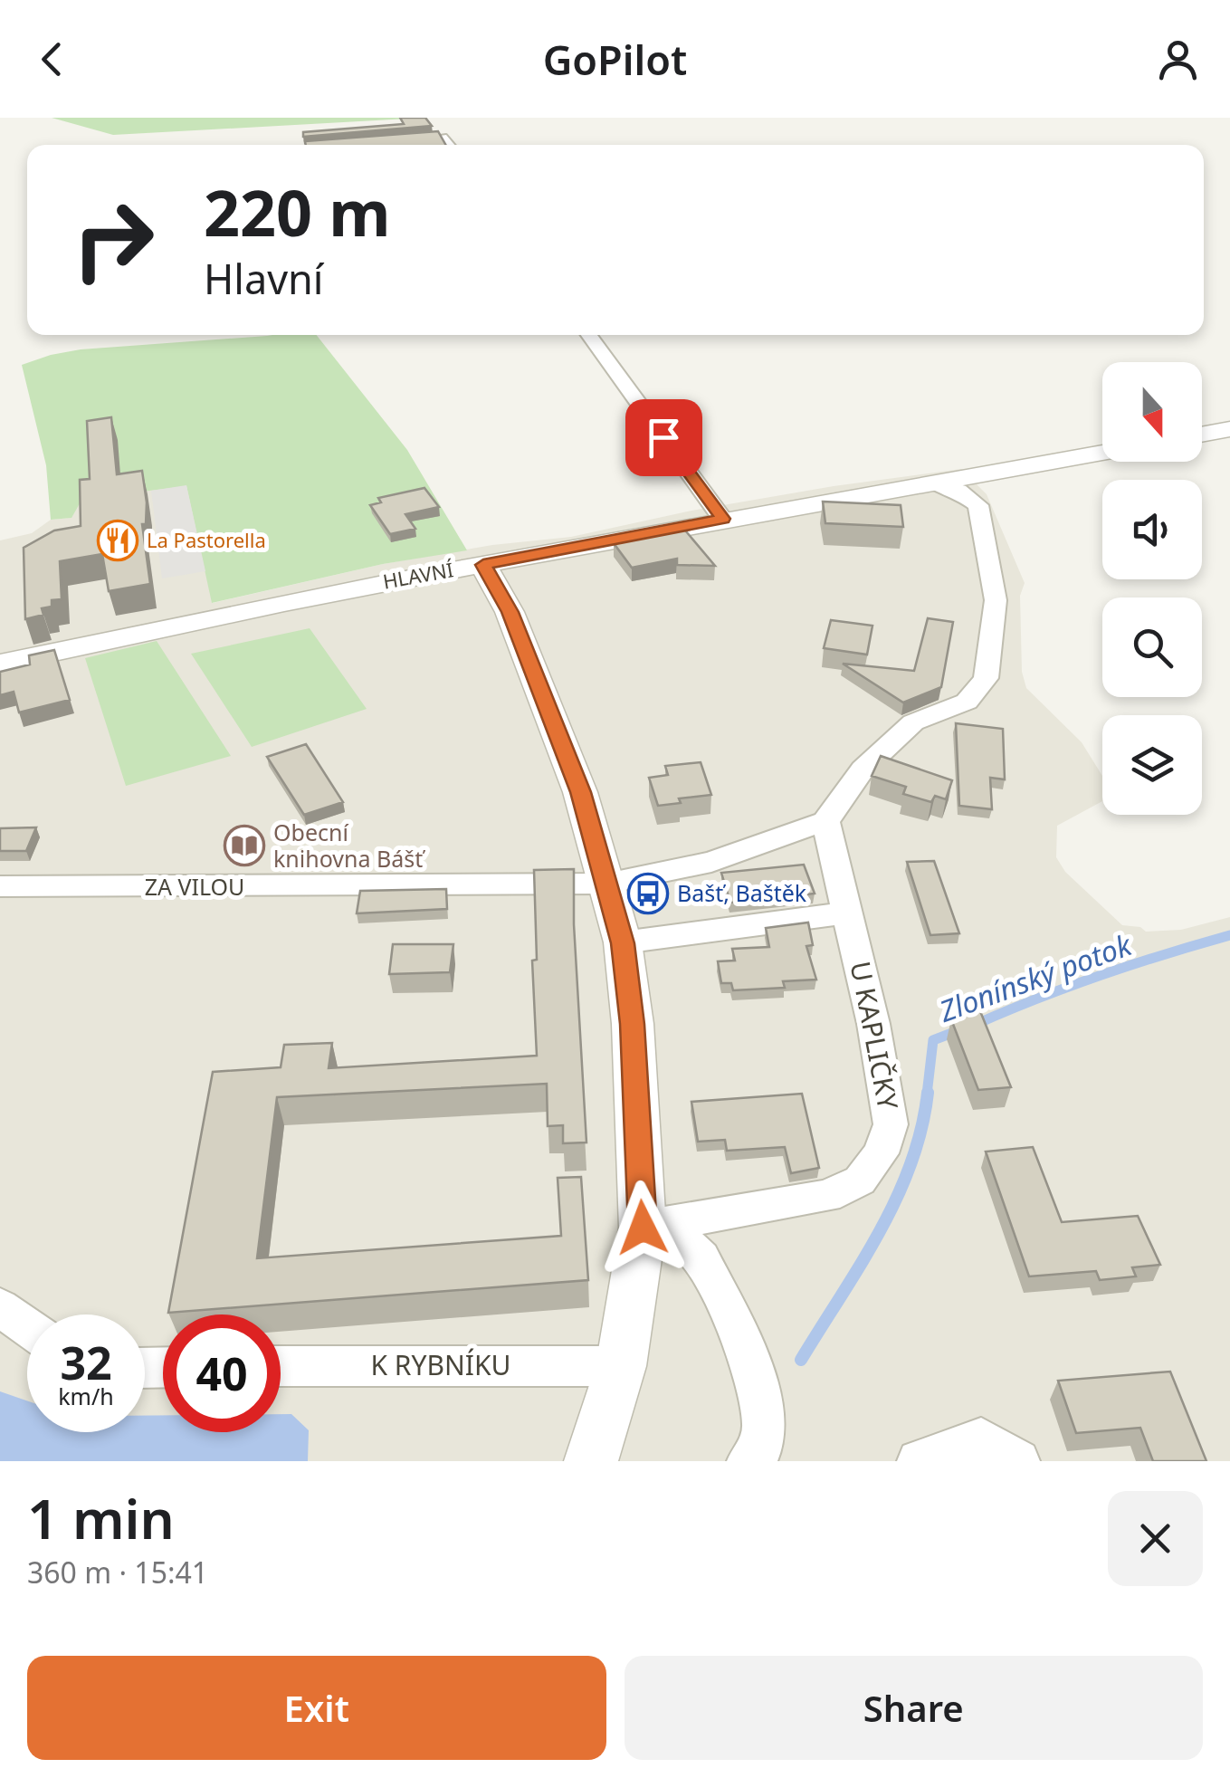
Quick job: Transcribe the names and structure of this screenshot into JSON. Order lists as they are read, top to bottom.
{
  "streets": {
    "street": [
      "HLAVNÍ",
      "ZA VILOU",
      "U KAPLIČKY",
      "K RYBNÍKU"
    ]
  },
  "crossings": [
    ["ZA VILOU", "U KAPLIČKY"]
  ],
  "water": ["Zlonínský potok"],
  "places": {
    "restaurant": ["La Pastorella"],
    "library": ["Obecní knihovna Bášť"],
    "bus stop": ["Bašť, Baštěk"]
  },
  "north": "bottom",
  "page": {
    "header": "GoPilot",
    "turn": ["220 m", "Hlavní"],
    "speed": "32 km/h",
    "limit": "40",
    "heading": ["1 min", "360 m · 15:41"],
    "buttons": ["Exit", "Share"]
  }
}
